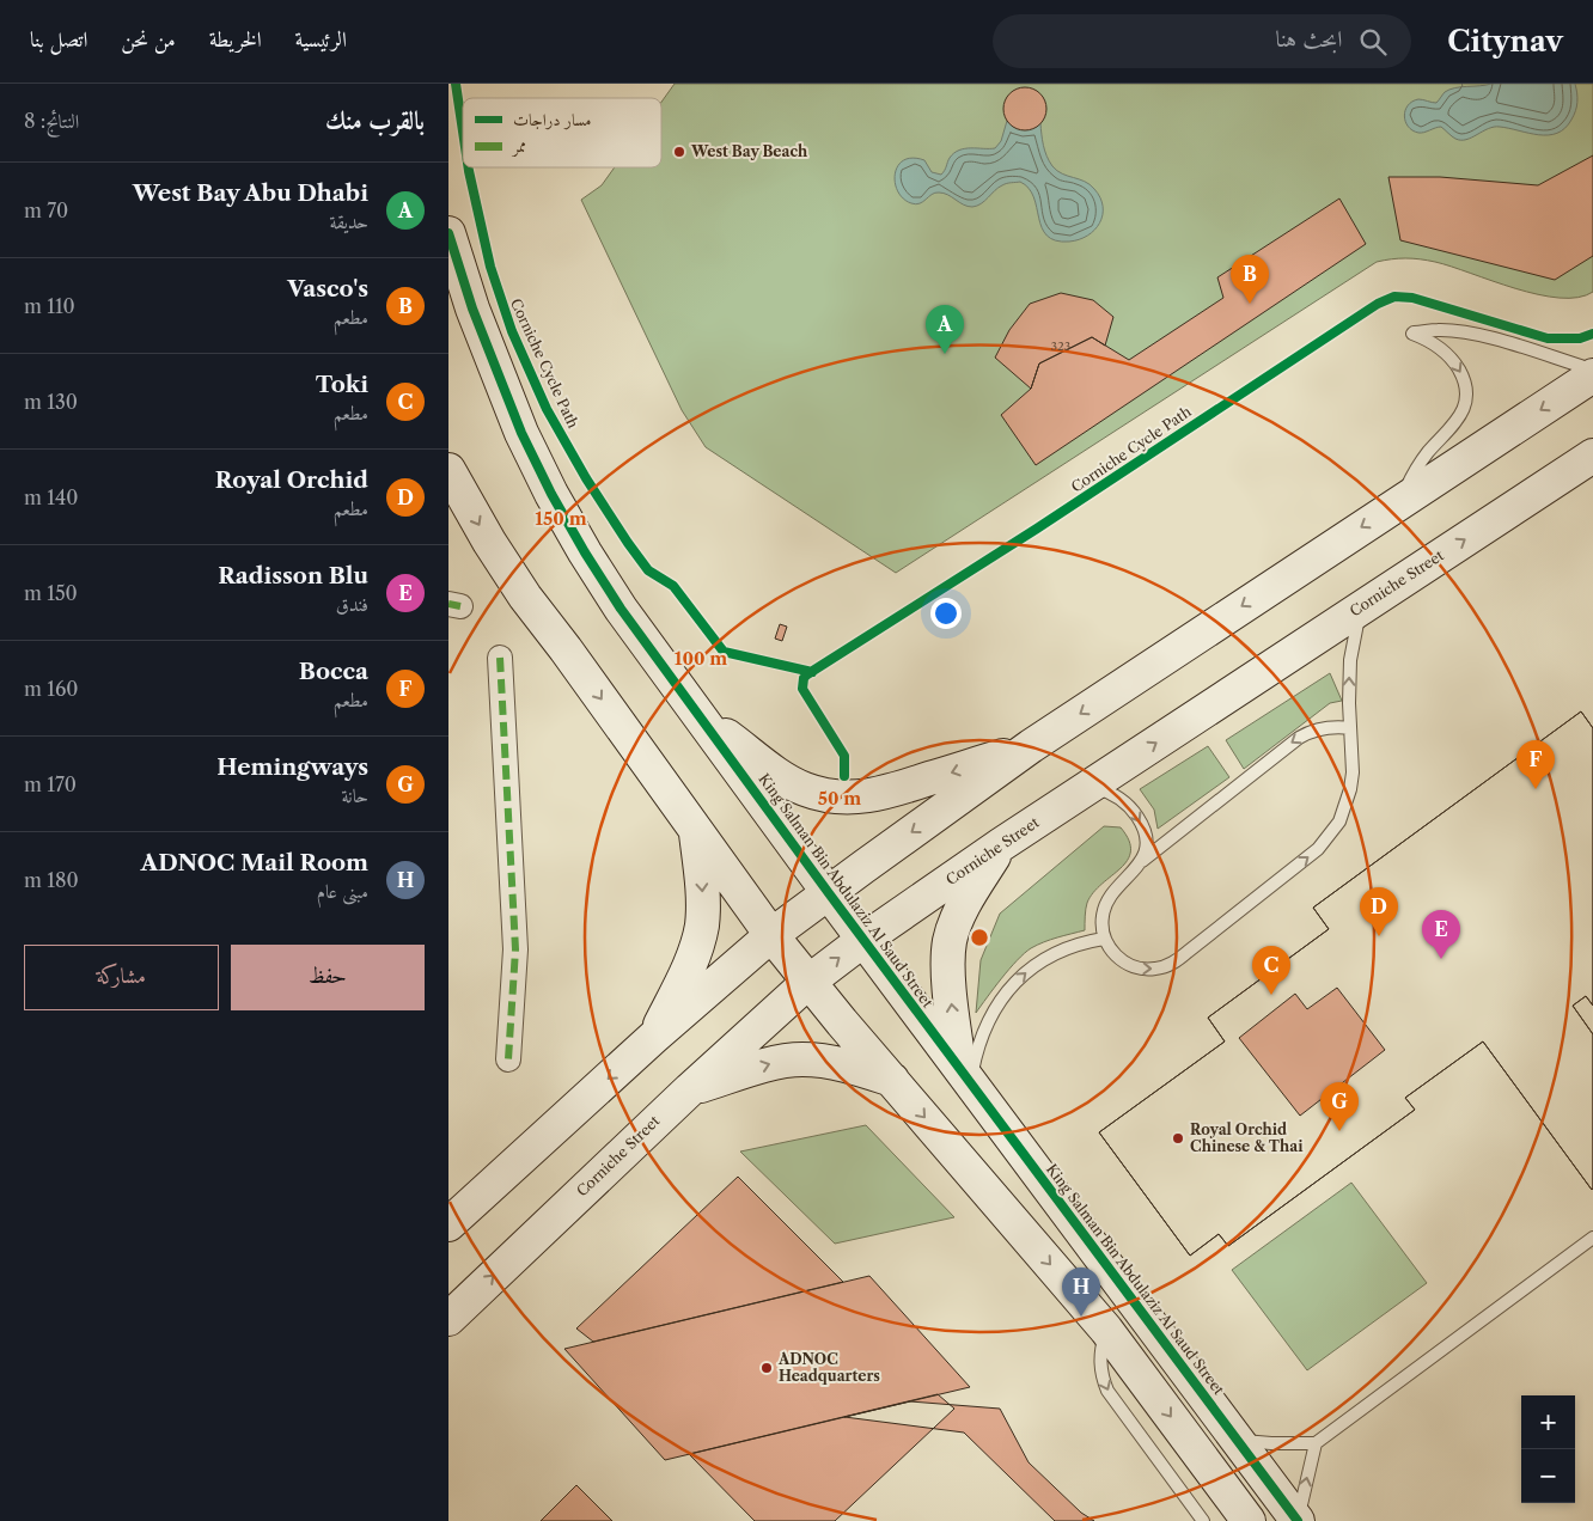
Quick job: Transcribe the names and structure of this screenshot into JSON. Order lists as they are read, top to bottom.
{
  "streets": {
    "main road": ["Corniche Street", "King Salman Bin Abdulaziz Al Saud Street"],
    "cycle path": ["Corniche Cycle Path"]
  },
  "crossings": [
    ["Corniche Street", "King Salman Bin Abdulaziz Al Saud Street"]
  ],
  "places": ["West Bay Beach", "Royal Orchid Chinese & Thai", "ADNOC Headquarters"],
  "house_numbers": ["323"],
  "legend": ["مسار دراجات", "ممر"],
  "page": {
    "header": "Citynav",
    "search": "ابحث هنا",
    "nav": [
      "الرئيسية",
      "الخريطة",
      "من نحن",
      "اتصل بنا"
    ],
    "heading": ["بالقرب منك", "النتائج: 8"],
    "list": [
      {
        "mark": "A",
        "name": "West Bay Abu Dhabi",
        "note": "حديقة",
        "value": "70 m"
      },
      {
        "mark": "B",
        "name": "Vasco's",
        "note": "مطعم",
        "value": "110 m"
      },
      {
        "mark": "C",
        "name": "Toki",
        "note": "مطعم",
        "value": "130 m"
      },
      {
        "mark": "D",
        "name": "Royal Orchid",
        "note": "مطعم",
        "value": "140 m"
      },
      {
        "mark": "E",
        "name": "Radisson Blu",
        "note": "فندق",
        "value": "150 m"
      },
      {
        "mark": "F",
        "name": "Bocca",
        "note": "مطعم",
        "value": "160 m"
      },
      {
        "mark": "G",
        "name": "Hemingways",
        "note": "حانة",
        "value": "170 m"
      },
      {
        "mark": "H",
        "name": "ADNOC Mail Room",
        "note": "مبنى عام",
        "value": "180 m"
      }
    ],
    "pins": [
      "B",
      "A",
      "F",
      "D",
      "E",
      "C",
      "G",
      "H"
    ],
    "buttons": ["حفظ", "مشاركة"],
    "map_buttons": ["+", "−"]
  },
  "rings": ["150 m", "100 m", "50 m"]
}
